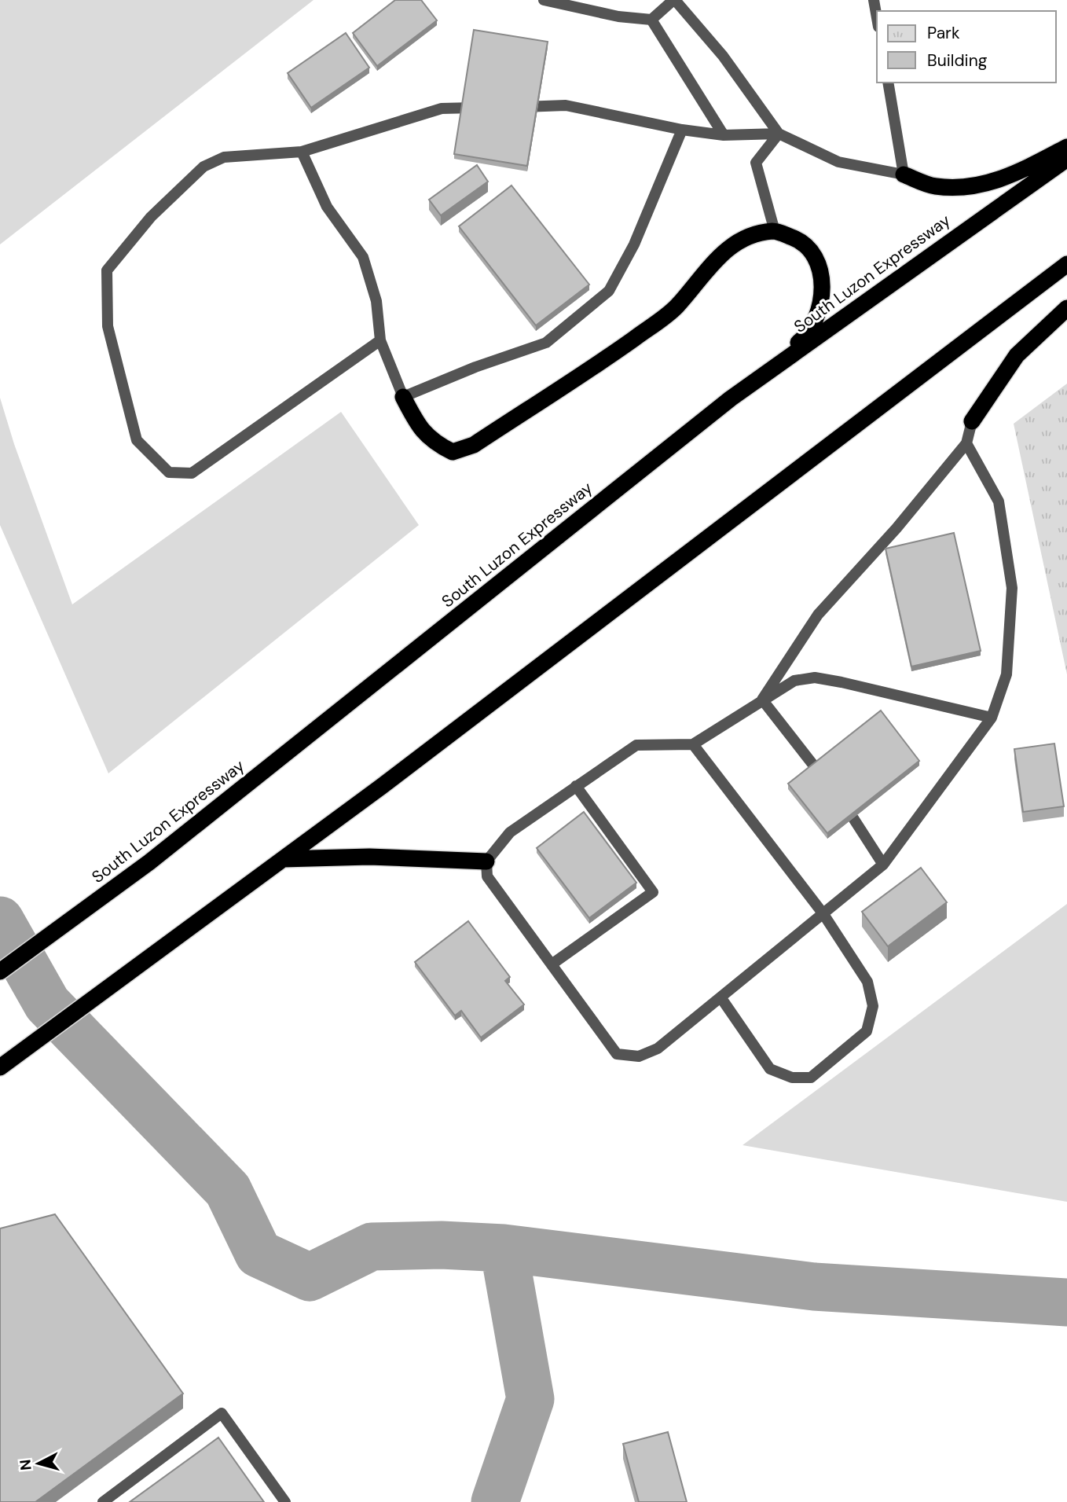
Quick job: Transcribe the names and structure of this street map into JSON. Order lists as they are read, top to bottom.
{
  "streets": {
    "highway": ["South Luzon Expressway"]
  },
  "legend": ["Park", "Building"],
  "north": "left"
}
